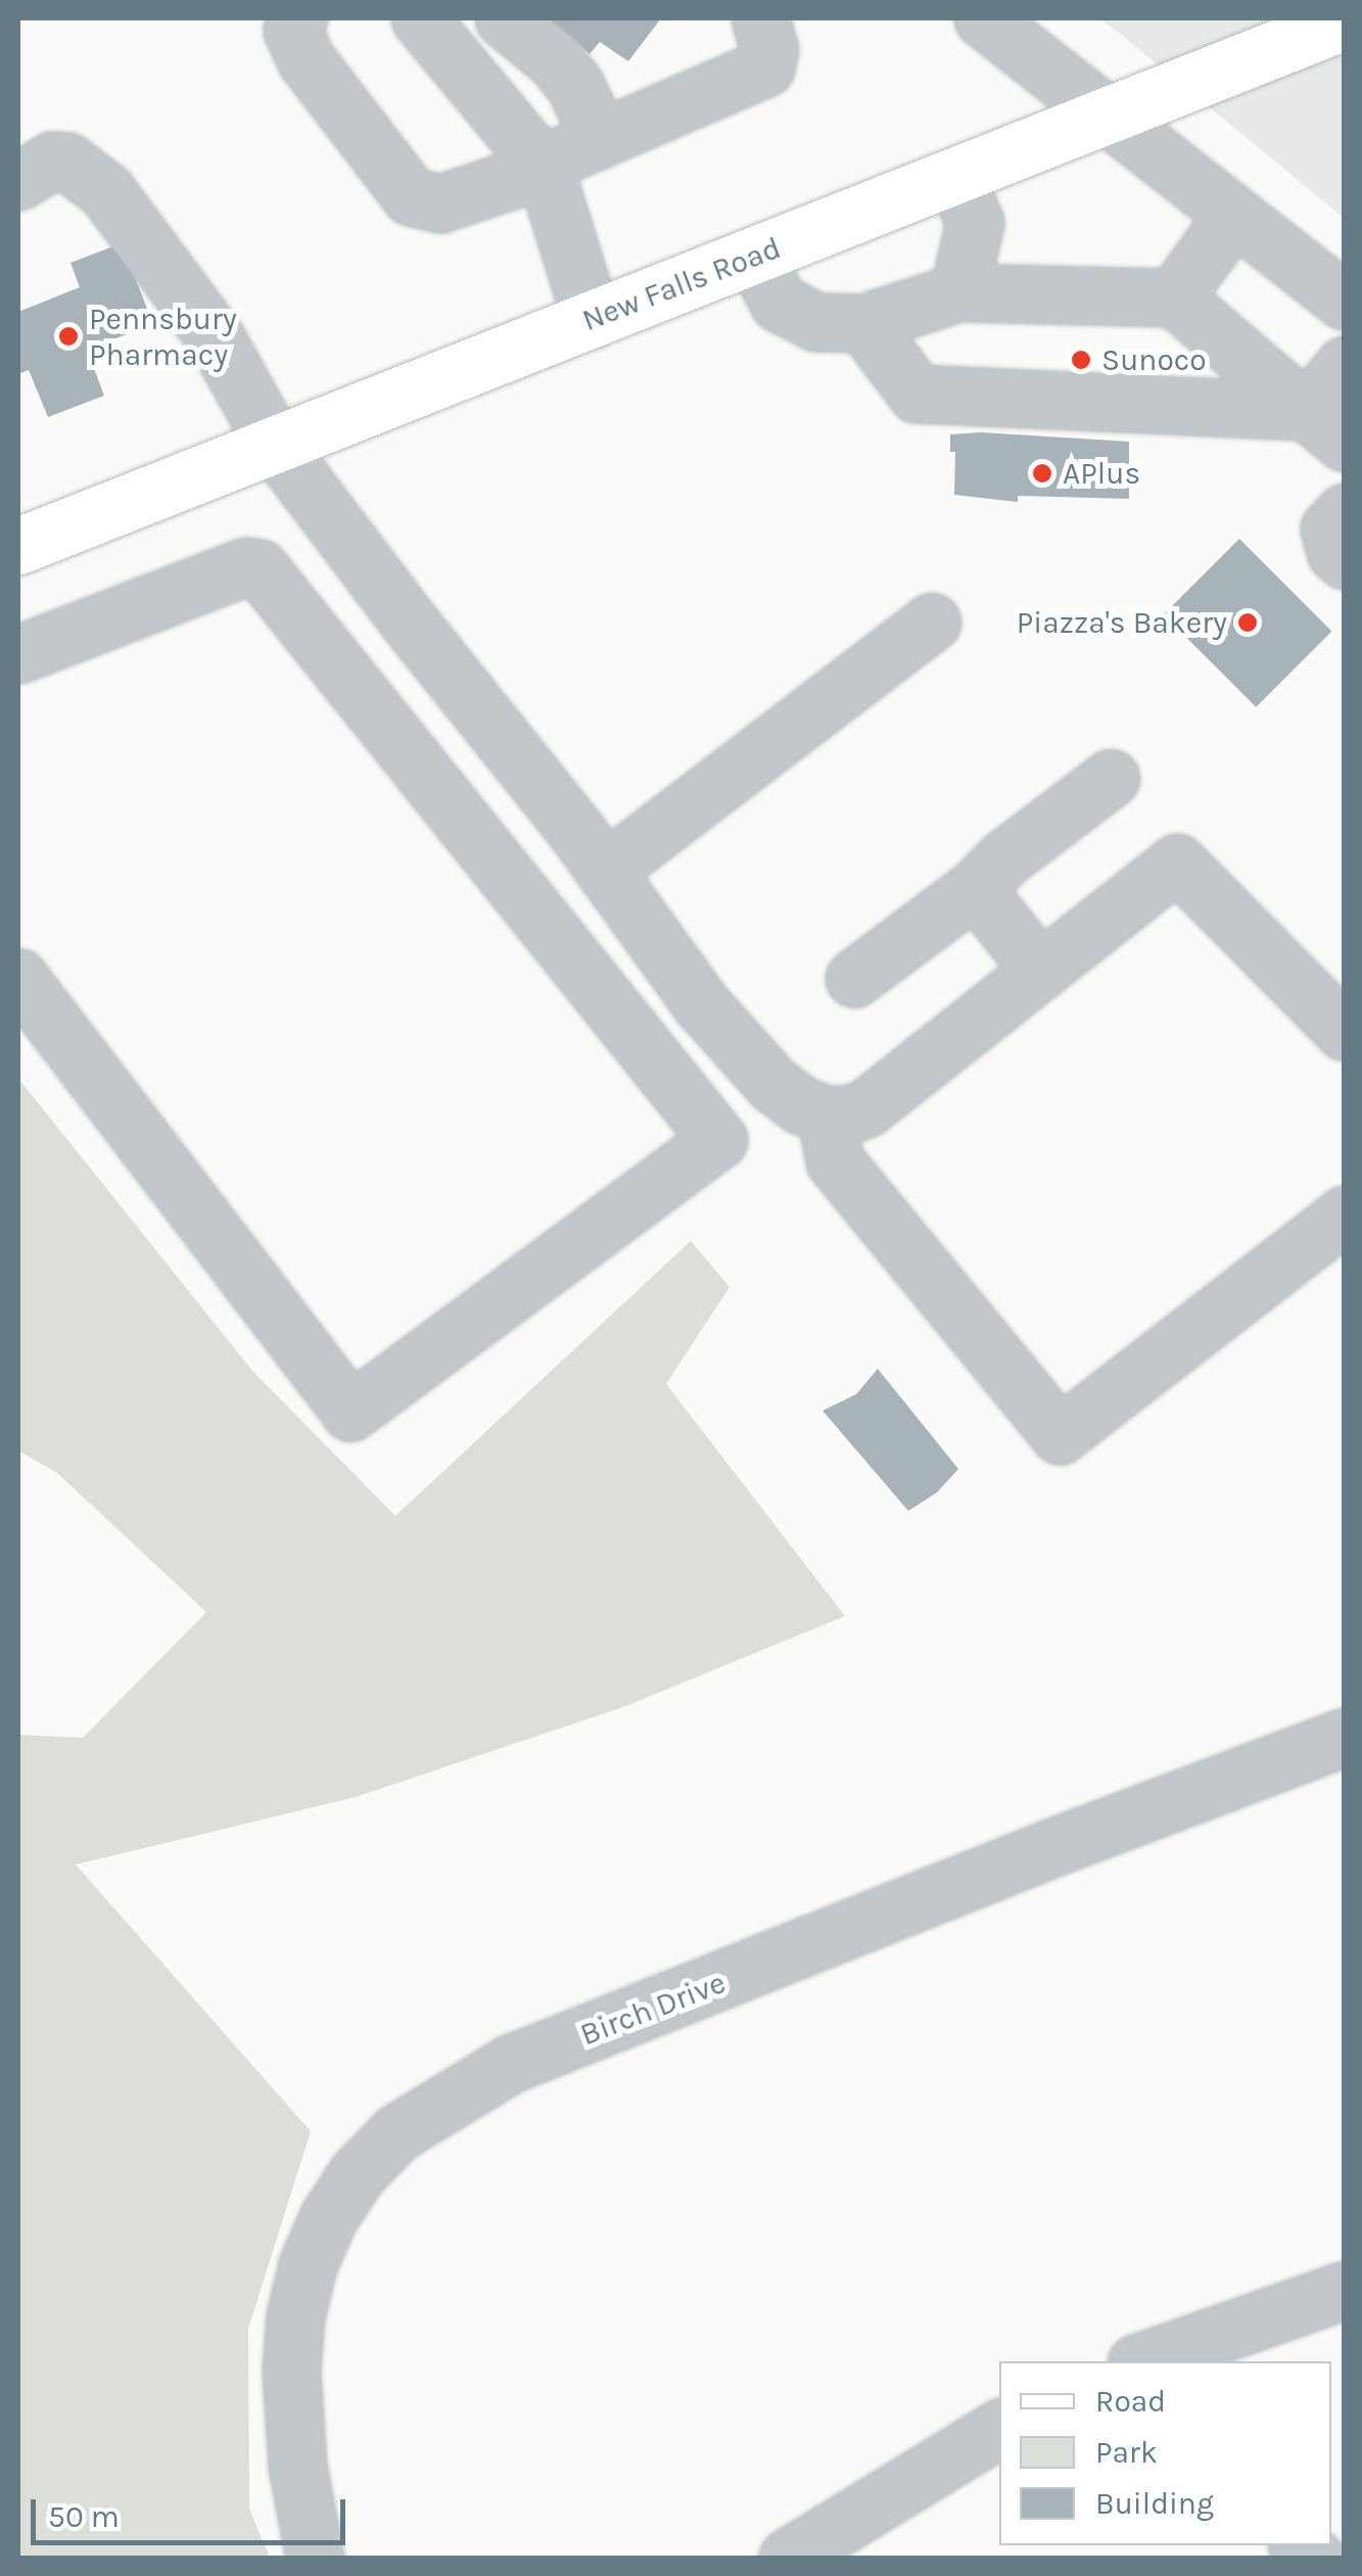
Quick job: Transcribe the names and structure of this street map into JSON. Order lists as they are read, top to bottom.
{
  "streets": {
    "main road": ["New Falls Road"],
    "street": ["Birch Drive"]
  },
  "places": [
    "Pennsbury Pharmacy",
    "Sunoco",
    "APlus",
    "Piazza's Bakery"
  ],
  "legend": ["Road", "Park", "Building"],
  "scale_bar": "50 m"
}
